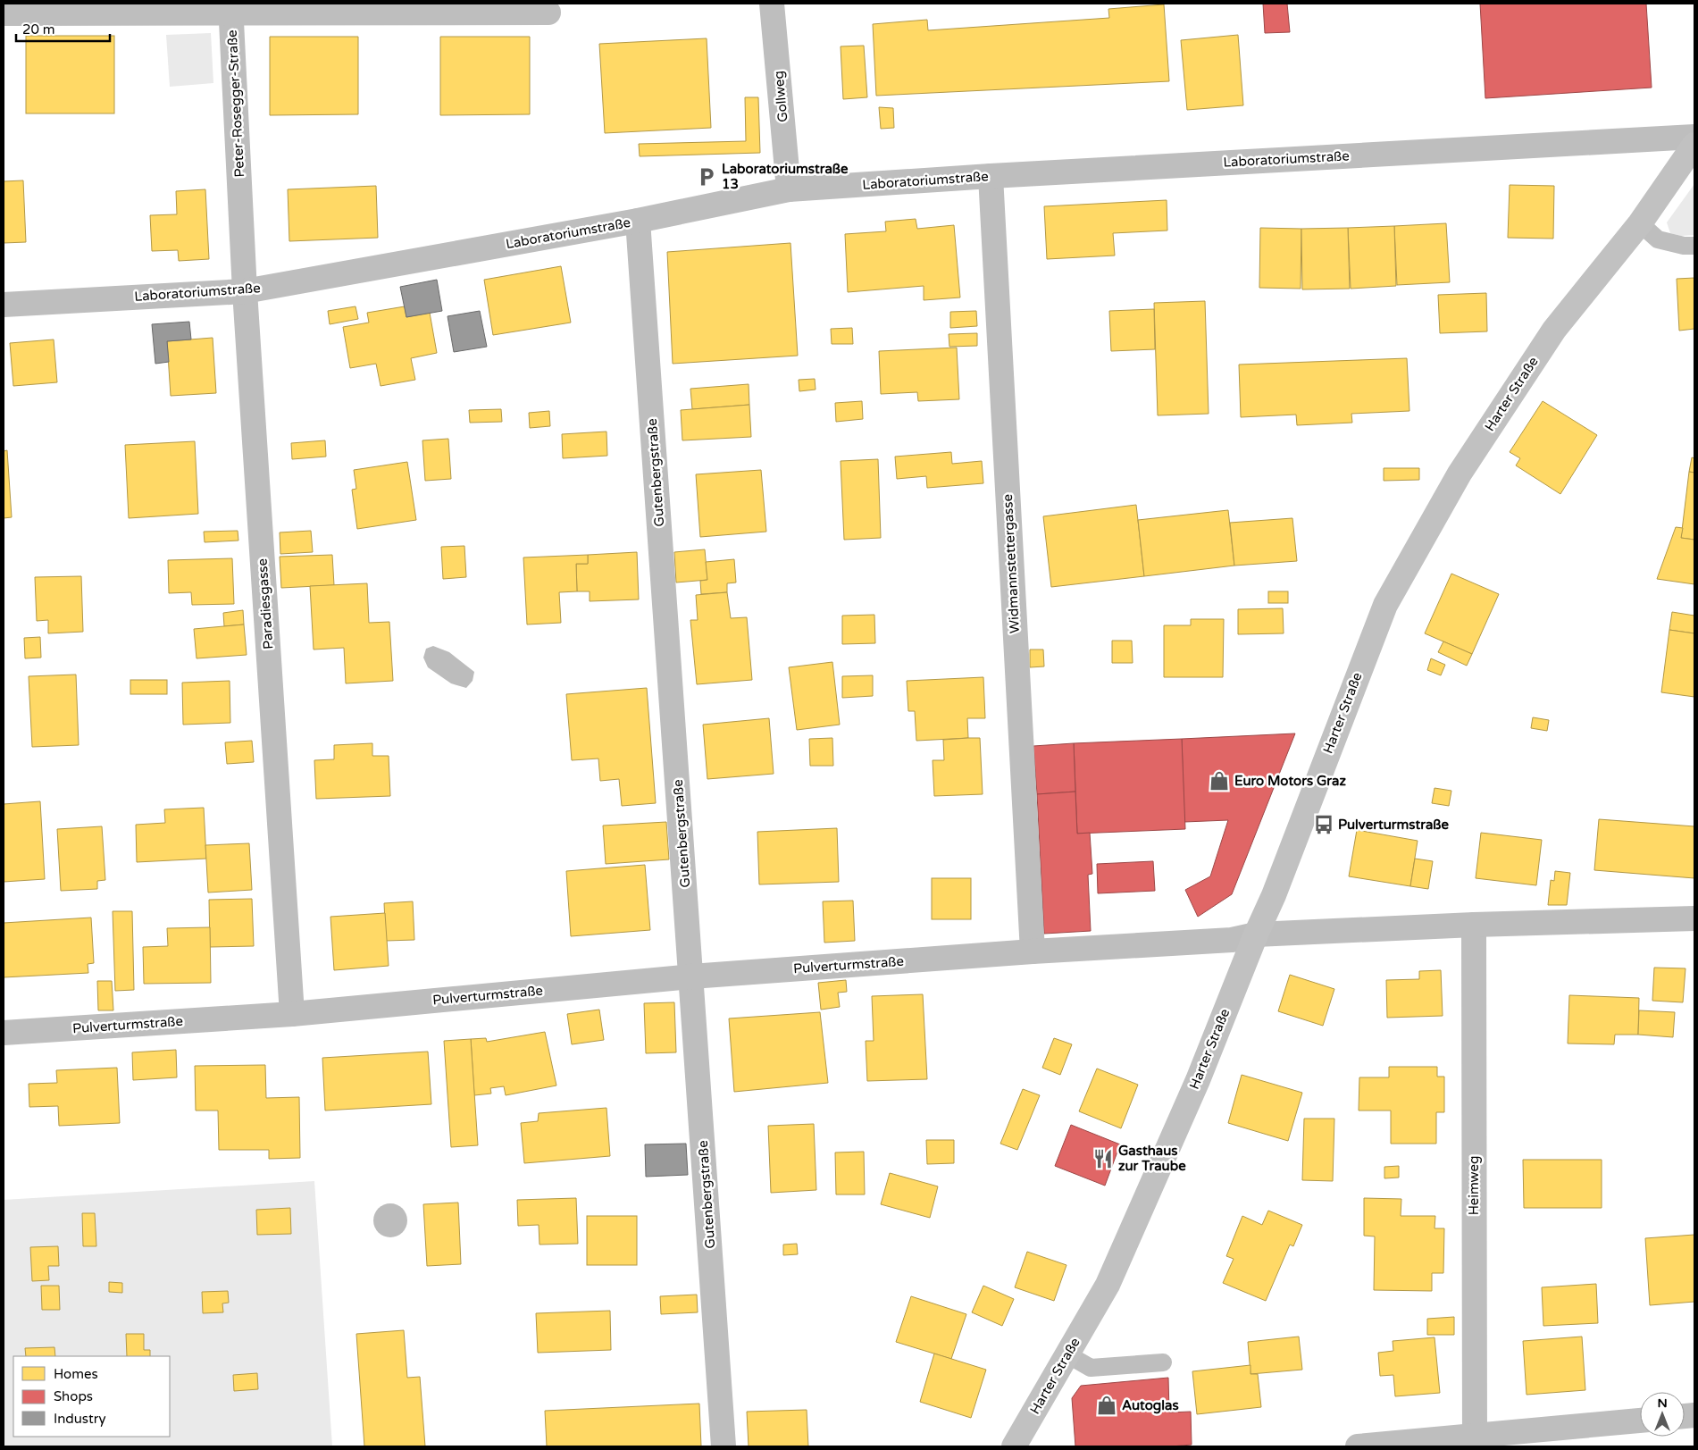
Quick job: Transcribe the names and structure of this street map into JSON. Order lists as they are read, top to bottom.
{
  "streets": {
    "main road": ["Harter Straße"],
    "street": [
      "Gollweg",
      "Peter-Rosegger-Straße",
      "Laboratoriumstraße",
      "Gutenbergstraße",
      "Widmannstettergasse",
      "Paradiesgasse",
      "Pulverturmstraße",
      "Heimweg"
    ]
  },
  "crossings": [
    ["Gollweg", "Laboratoriumstraße"],
    ["Peter-Rosegger-Straße", "Paradiesgasse"],
    ["Laboratoriumstraße", "Gutenbergstraße"],
    ["Laboratoriumstraße", "Widmannstettergasse"],
    ["Laboratoriumstraße", "Paradiesgasse"],
    ["Harter Straße", "Pulverturmstraße"],
    ["Gutenbergstraße", "Pulverturmstraße"],
    ["Widmannstettergasse", "Pulverturmstraße"],
    ["Paradiesgasse", "Pulverturmstraße"],
    ["Pulverturmstraße", "Heimweg"]
  ],
  "places": {
    "parking": ["Laboratoriumstraße 13"],
    "shop": ["Euro Motors Graz", "Autoglas"],
    "bus stop": ["Pulverturmstraße"],
    "restaurant": ["Gasthaus zur Traube"]
  },
  "legend": ["Homes", "Shops", "Industry"],
  "scale_bar": "20 m",
  "north": "top"
}
